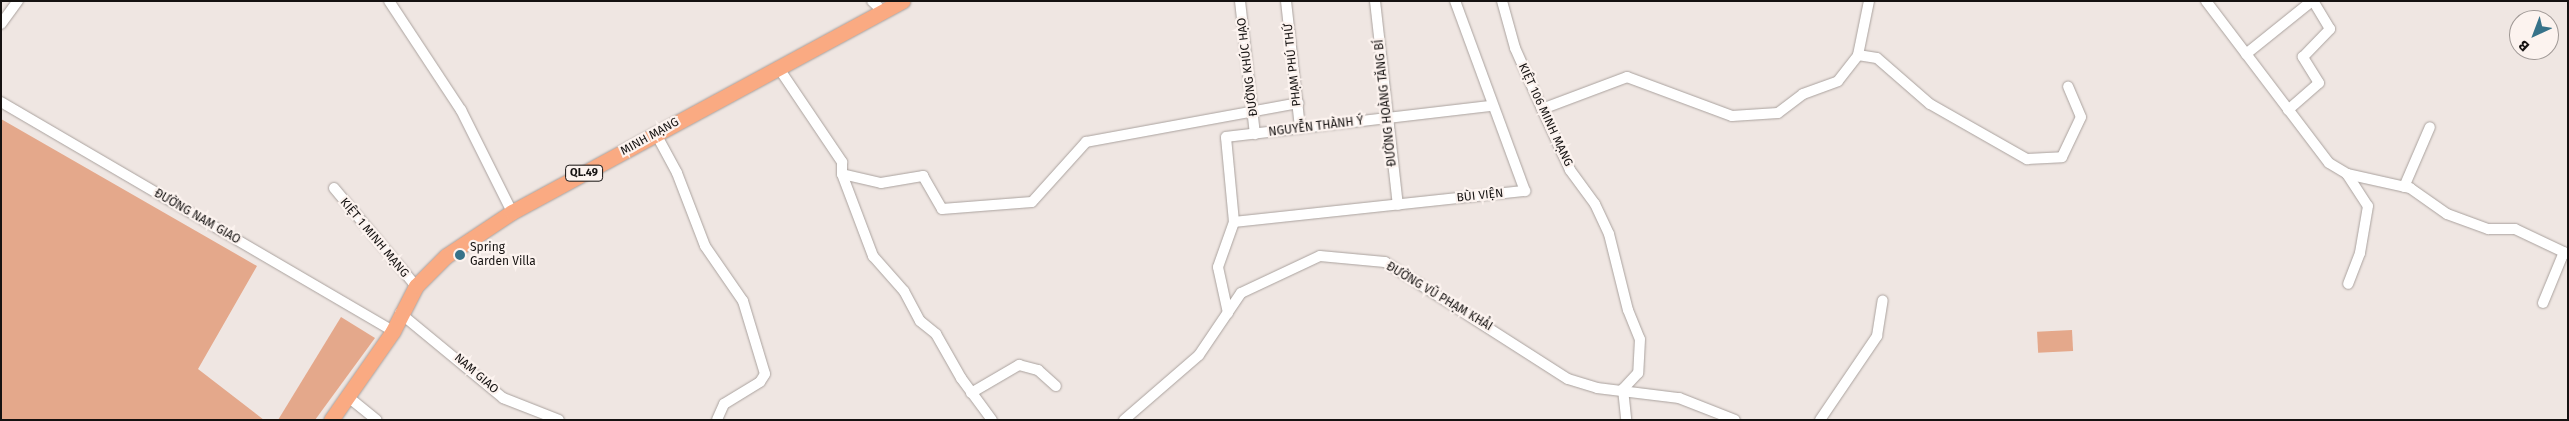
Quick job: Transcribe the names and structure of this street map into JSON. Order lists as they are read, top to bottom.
{
  "streets": {
    "highway": ["MINH MẠNG", "QL.49"],
    "street": [
      "PHẠM PHÚ THỨ",
      "ĐƯỜNG KHÚC HẠO",
      "ĐƯỜNG HOÀNG TĂNG BÍ",
      "KIỆT 106 MINH MẠNG",
      "NGUYỄN THÀNH Ý",
      "BÙI VIỆN",
      "ĐƯỜNG NAM GIAO",
      "KIỆT 1 MINH MẠNG",
      "ĐƯỜNG VŨ PHẠM KHẢI",
      "NAM GIAO"
    ]
  },
  "crossings": [
    ["PHẠM PHÚ THỨ", "NGUYỄN THÀNH Ý"],
    ["ĐƯỜNG KHÚC HẠO", "NGUYỄN THÀNH Ý"],
    ["ĐƯỜNG HOÀNG TĂNG BÍ", "NGUYỄN THÀNH Ý"],
    ["ĐƯỜNG HOÀNG TĂNG BÍ", "BÙI VIỆN"],
    ["KIỆT 106 MINH MẠNG", "ĐƯỜNG VŨ PHẠM KHẢI"],
    ["NGUYỄN THÀNH Ý", "BÙI VIỆN"],
    ["MINH MẠNG", "ĐƯỜNG NAM GIAO"],
    ["MINH MẠNG", "KIỆT 1 MINH MẠNG"],
    ["MINH MẠNG", "NAM GIAO"]
  ],
  "places": ["Spring Garden Villa"],
  "north": "bottom left"
}
